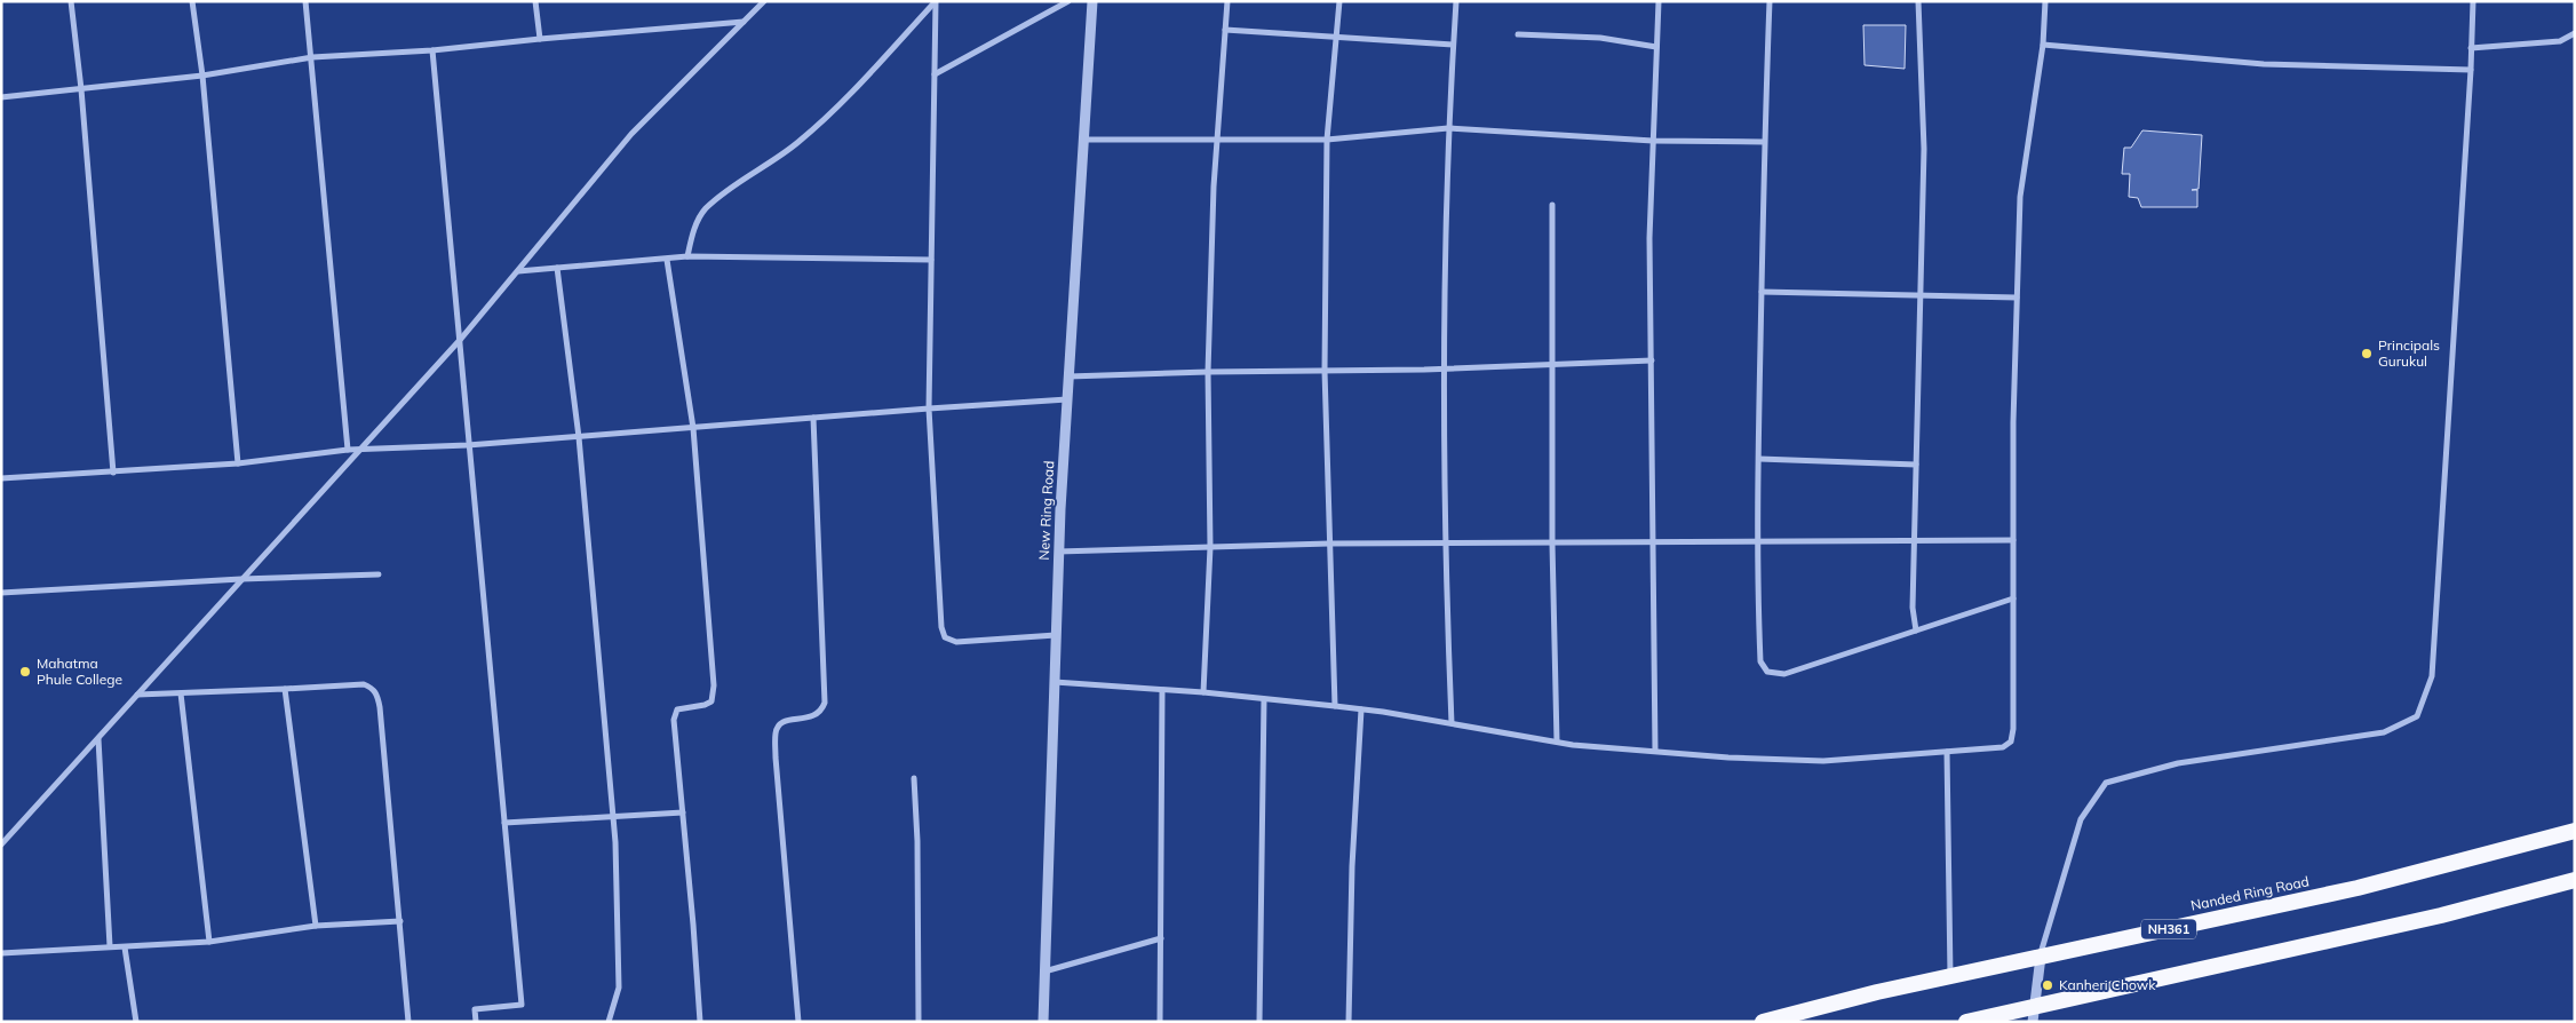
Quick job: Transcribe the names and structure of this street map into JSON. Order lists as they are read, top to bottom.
{
  "streets": {
    "highway": ["Nanded Ring Road", "NH361"],
    "street": ["New Ring Road"]
  },
  "places": ["Principals Gurukul", "Mahatma Phule College", "Kanheri Chowk"]
}
